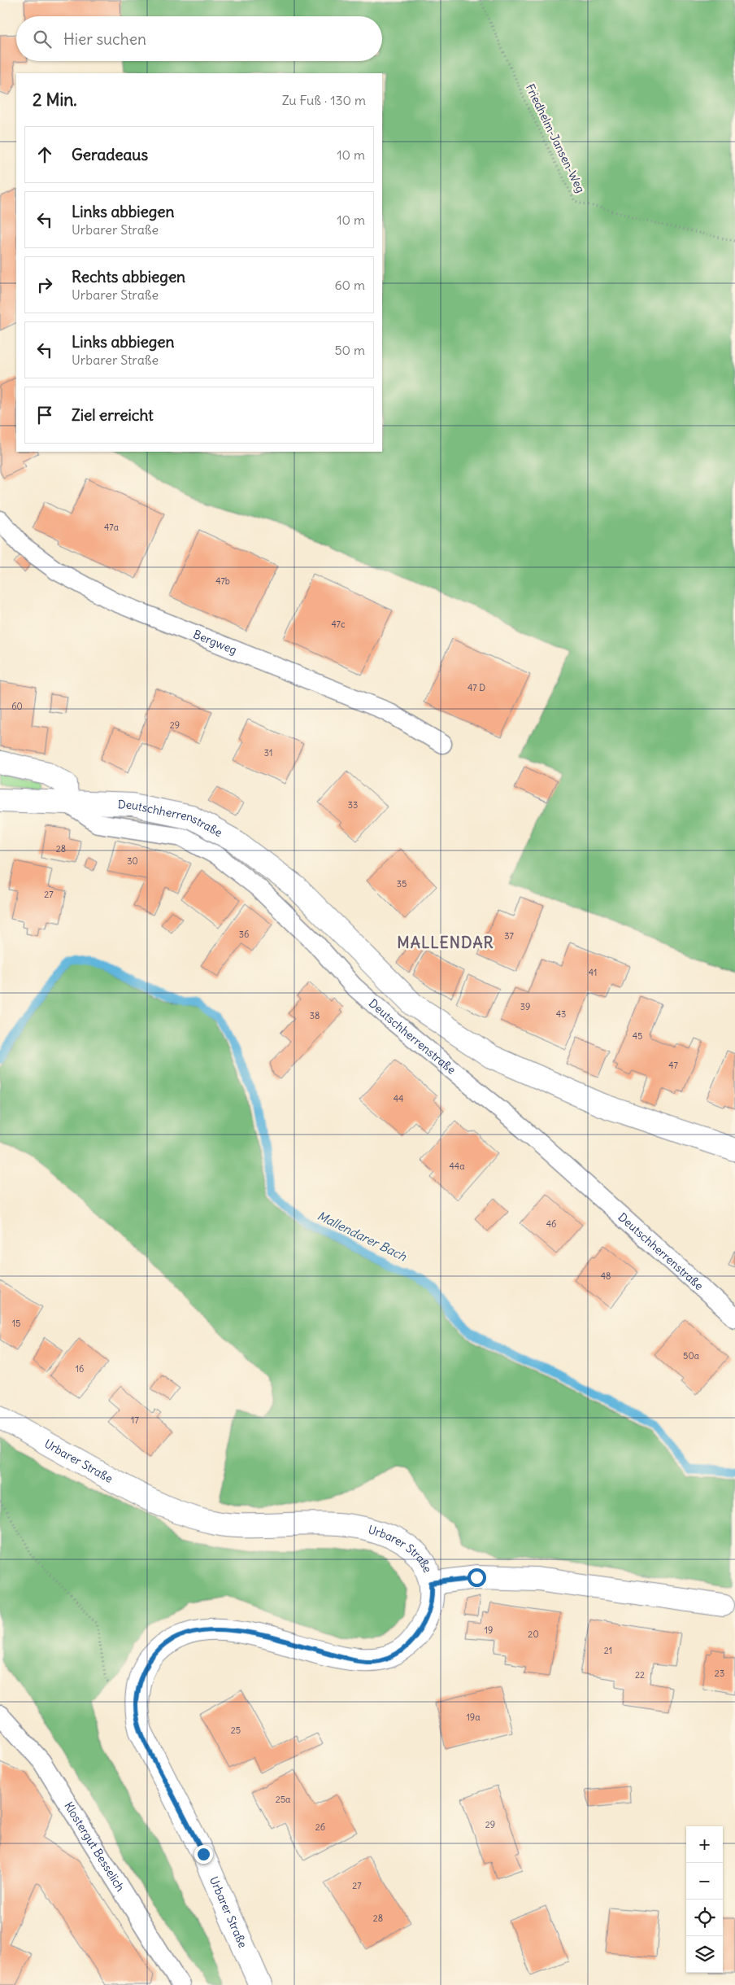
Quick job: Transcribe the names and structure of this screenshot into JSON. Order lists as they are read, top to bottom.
{
  "streets": {
    "street": ["Deutschherrenstraße", "Urbarer Straße"],
    "lane": ["Bergweg", "Klostergut Besselich"],
    "path": ["Friedhelm-Jansen-Weg"]
  },
  "districts": ["MALLENDAR"],
  "water": ["Mallendarer Bach"],
  "house_numbers": [
    "47a",
    "47b",
    "47c",
    "47 D",
    "60",
    "29",
    "31",
    "33",
    "28",
    "30",
    "35",
    "27",
    "36",
    "37",
    "41",
    "39",
    "43",
    "38",
    "45",
    "47",
    "44",
    "44a",
    "46",
    "48",
    "15",
    "50a",
    "16",
    "17",
    "19",
    "20",
    "21",
    "23",
    "22",
    "19a",
    "25",
    "25a",
    "29",
    "26",
    "27",
    "28"
  ],
  "page": {
    "search": "Hier suchen",
    "heading": ["2 Min.", "Zu Fuß · 130 m"],
    "list": [
      ["Geradeaus", "10 m"],
      ["Links abbiegen", "Urbarer Straße", "10 m"],
      ["Rechts abbiegen", "Urbarer Straße", "60 m"],
      ["Links abbiegen", "Urbarer Straße", "50 m"],
      "Ziel erreicht"
    ],
    "map_buttons": ["+", "−"]
  }
}
